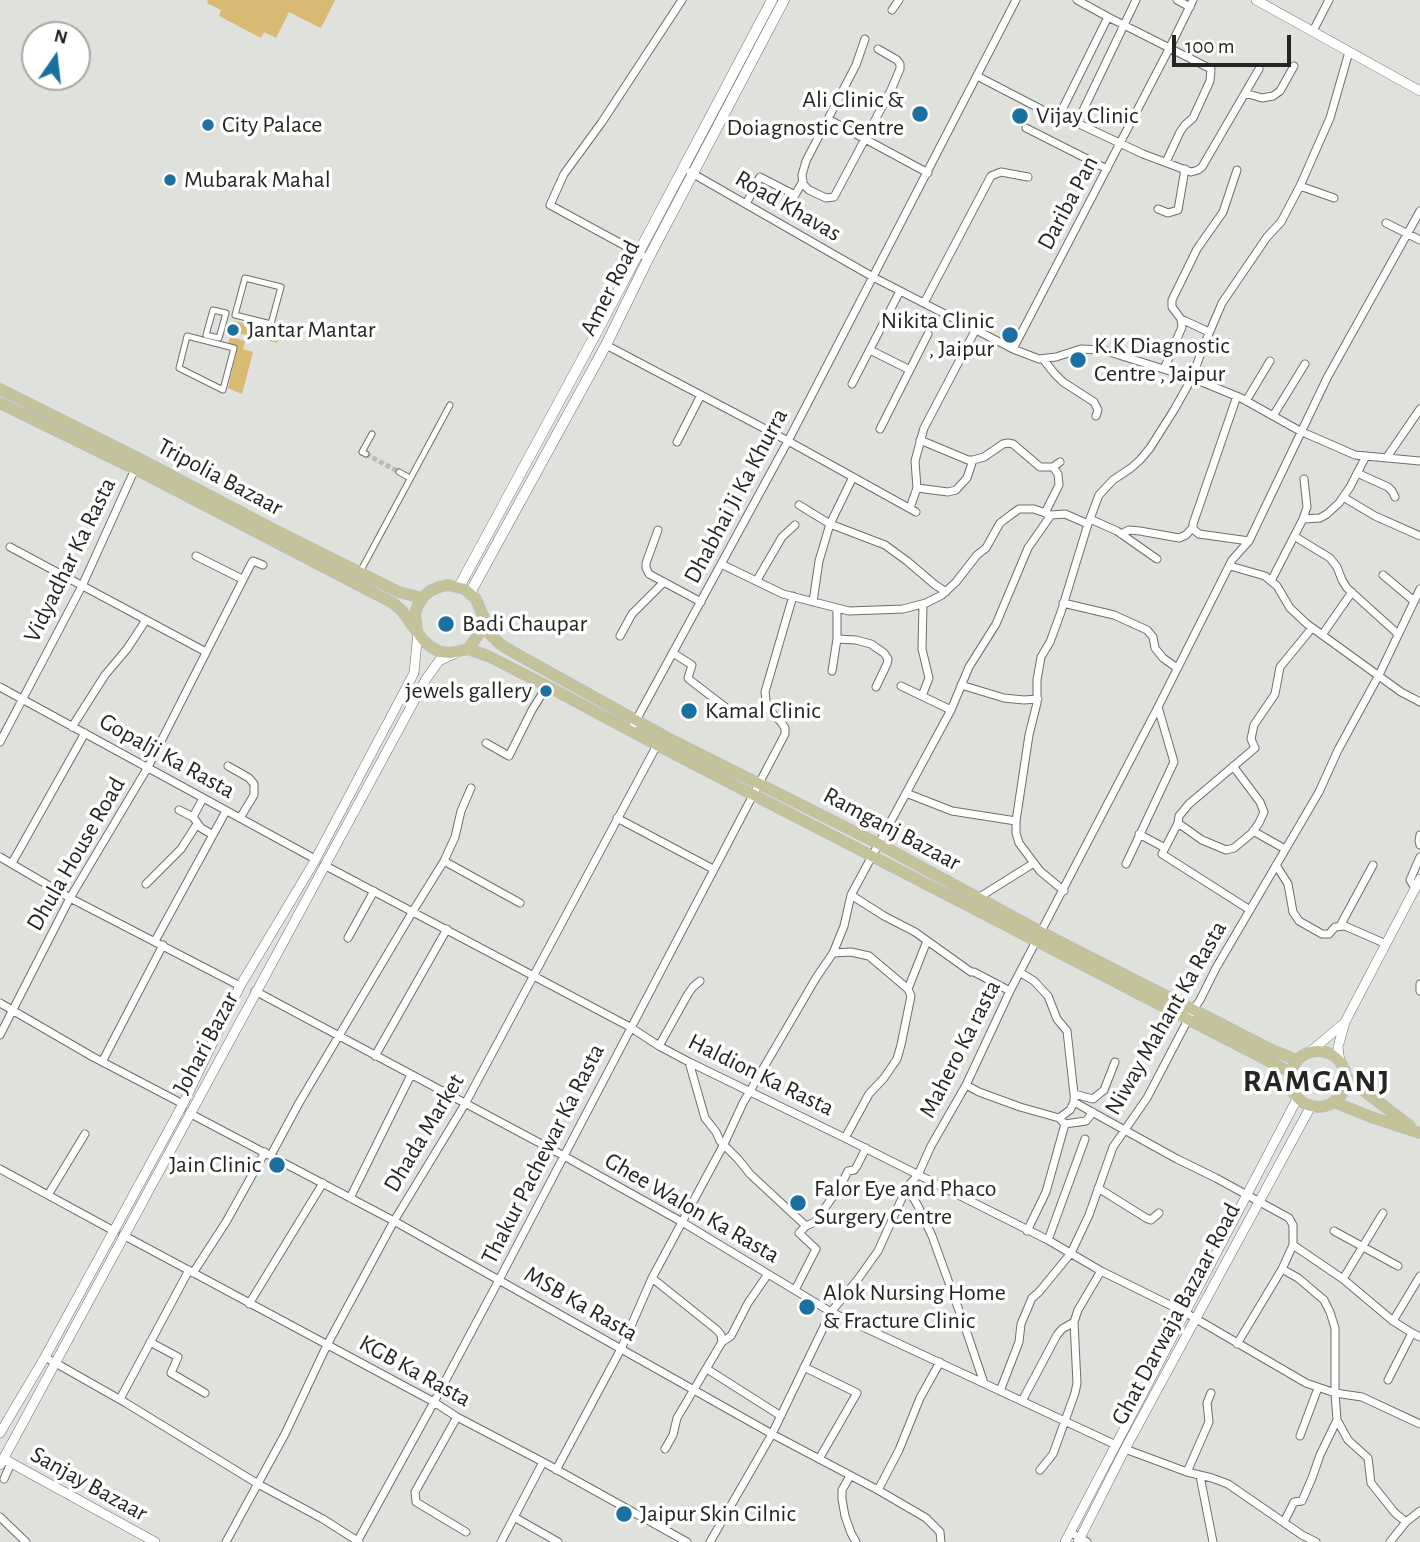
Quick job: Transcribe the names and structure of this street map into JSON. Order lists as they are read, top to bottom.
{
  "streets": {
    "main road": ["Amer Road", "Tripolia Bazaar", "Ramganj Bazaar"],
    "street": [
      "Dariba Pan",
      "Road Khavas",
      "Dhabhai Ji Ka Khurra",
      "Vidyadhar Ka Rasta",
      "Gopalji Ka Rasta",
      "Dhula House Road",
      "Niway Mahant Ka Rasta",
      "Johari Bazar",
      "Mahero Ka rasta",
      "Haldion Ka Rasta",
      "Dhada Market",
      "Thakur Pachewar Ka Rasta",
      "Ghee Walon Ka Rasta",
      "MSB Ka Rasta",
      "Ghat Darwaja Bazaar Road",
      "KGB Ka Rasta",
      "Sanjay Bazaar"
    ]
  },
  "crossings": [
    ["Dariba Pan", "Road Khavas"],
    ["Road Khavas", "Amer Road"],
    ["Road Khavas", "Dhabhai Ji Ka Khurra"],
    ["Amer Road", "Tripolia Bazaar"],
    ["Amer Road", "Ramganj Bazaar"],
    ["Amer Road", "Johari Bazar"],
    ["Tripolia Bazaar", "Vidyadhar Ka Rasta"],
    ["Tripolia Bazaar", "Ramganj Bazaar"],
    ["Tripolia Bazaar", "Johari Bazar"],
    ["Dhabhai Ji Ka Khurra", "Ramganj Bazaar"],
    ["Vidyadhar Ka Rasta", "Gopalji Ka Rasta"],
    ["Gopalji Ka Rasta", "Dhula House Road"],
    ["Gopalji Ka Rasta", "Johari Bazar"],
    ["Ramganj Bazaar", "Niway Mahant Ka Rasta"],
    ["Ramganj Bazaar", "Johari Bazar"],
    ["Ramganj Bazaar", "Mahero Ka rasta"],
    ["Ramganj Bazaar", "Dhada Market"],
    ["Ramganj Bazaar", "Thakur Pachewar Ka Rasta"],
    ["Ramganj Bazaar", "Ghat Darwaja Bazaar Road"],
    ["Dhula House Road", "MSB Ka Rasta"],
    ["Niway Mahant Ka Rasta", "Haldion Ka Rasta"],
    ["Niway Mahant Ka Rasta", "Ghee Walon Ka Rasta"],
    ["Johari Bazar", "Haldion Ka Rasta"],
    ["Johari Bazar", "Ghee Walon Ka Rasta"],
    ["Johari Bazar", "MSB Ka Rasta"],
    ["Johari Bazar", "KGB Ka Rasta"],
    ["Johari Bazar", "Sanjay Bazaar"],
    ["Mahero Ka rasta", "Haldion Ka Rasta"],
    ["Mahero Ka rasta", "Ghee Walon Ka Rasta"],
    ["Mahero Ka rasta", "MSB Ka Rasta"],
    ["Haldion Ka Rasta", "Dhada Market"],
    ["Haldion Ka Rasta", "Thakur Pachewar Ka Rasta"],
    ["Haldion Ka Rasta", "Ghat Darwaja Bazaar Road"],
    ["Dhada Market", "Ghee Walon Ka Rasta"],
    ["Dhada Market", "MSB Ka Rasta"],
    ["Dhada Market", "KGB Ka Rasta"],
    ["Thakur Pachewar Ka Rasta", "Ghee Walon Ka Rasta"],
    ["Thakur Pachewar Ka Rasta", "MSB Ka Rasta"],
    ["Thakur Pachewar Ka Rasta", "KGB Ka Rasta"],
    ["Ghee Walon Ka Rasta", "Ghat Darwaja Bazaar Road"]
  ],
  "districts": ["RAMGANJ"],
  "places": [
    "Ali Clinic & Doiagnostic Centre",
    "Vijay Clinic",
    "City Palace",
    "Mubarak Mahal",
    "Jantar Mantar",
    "Nikita Clinic , Jaipur",
    "K.K Diagnostic Centre , Jaipur",
    "Badi Chaupar",
    "jewels gallery",
    "Kamal Clinic",
    "Jain Clinic",
    "Falor Eye and Phaco Surgery Centre",
    "Alok Nursing Home & Fracture Clinic",
    "Jaipur Skin Cilnic"
  ],
  "scale_bar": "100 m",
  "north": "top"
}
